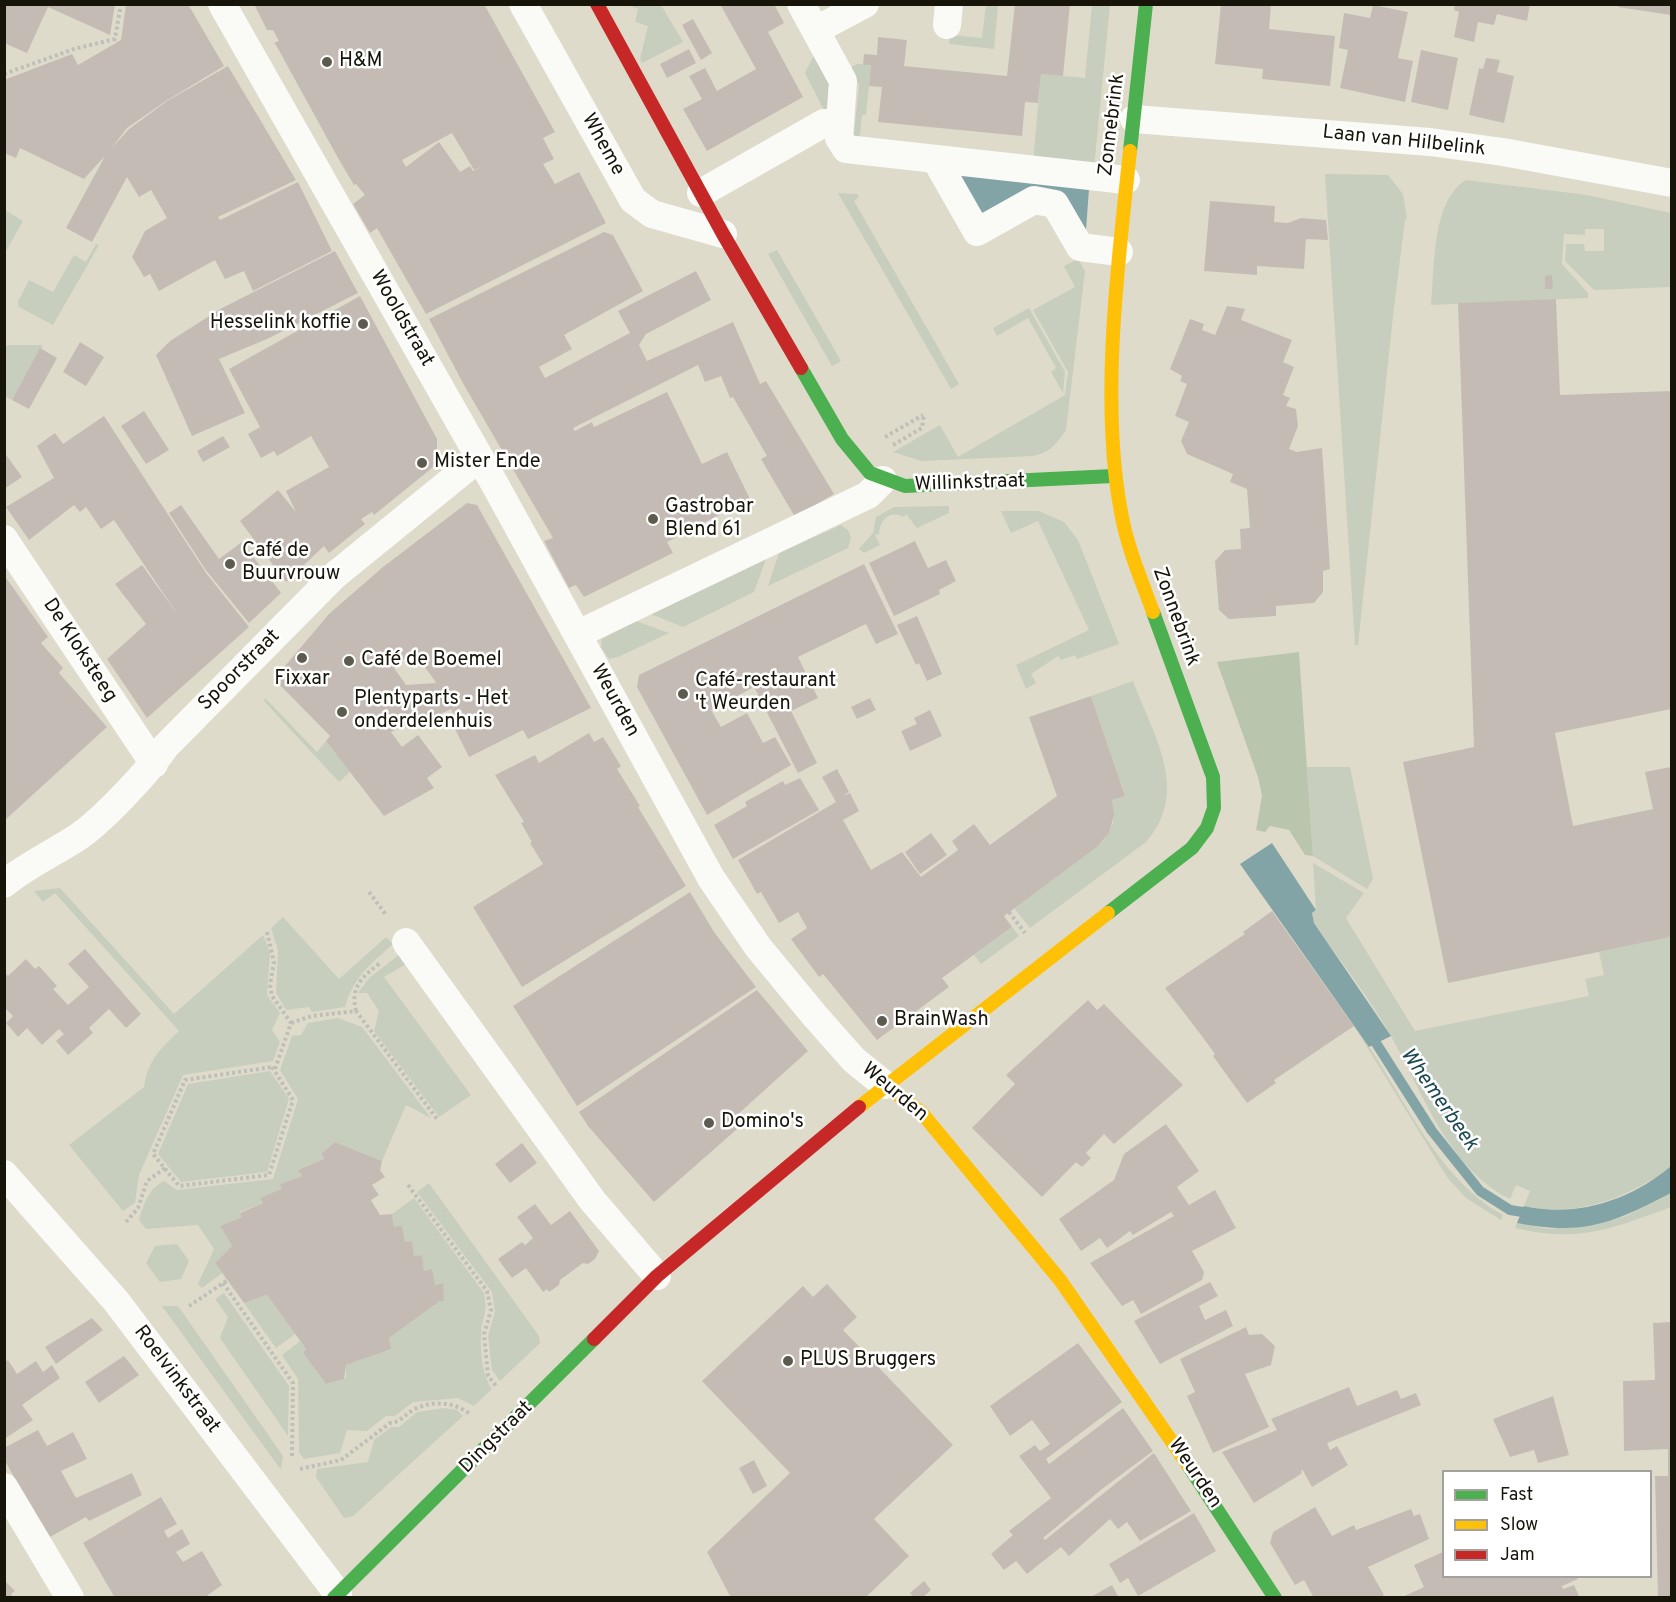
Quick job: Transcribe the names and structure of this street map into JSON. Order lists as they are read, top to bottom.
{
  "streets": {
    "street": [
      "Zonnebrink",
      "Laan van Hilbelink",
      "Wheme",
      "Wooldstraat",
      "Willinkstraat",
      "De Kloksteeg",
      "Spoorstraat",
      "Weurden",
      "Roelvinkstraat",
      "Dingstraat"
    ]
  },
  "crossings": [
    ["Zonnebrink", "Laan van Hilbelink"],
    ["Zonnebrink", "Willinkstraat"],
    ["Zonnebrink", "Weurden"],
    ["Zonnebrink", "Dingstraat"],
    ["Wooldstraat", "Spoorstraat"],
    ["Wooldstraat", "Weurden"],
    ["De Kloksteeg", "Spoorstraat"],
    ["Weurden", "Dingstraat"],
    ["Roelvinkstraat", "Dingstraat"]
  ],
  "water": ["Whemerbeek"],
  "places": [
    "H&M",
    "Hesselink koffie",
    "Mister Ende",
    "Gastrobar Blend 61",
    "Café de Buurvrouw",
    "Fixxar",
    "Café de Boemel",
    "Café-restaurant 't Weurden",
    "Plentyparts - Het onderdelenhuis",
    "BrainWash",
    "Domino's",
    "PLUS Bruggers"
  ],
  "legend": ["Fast", "Slow", "Jam"]
}
